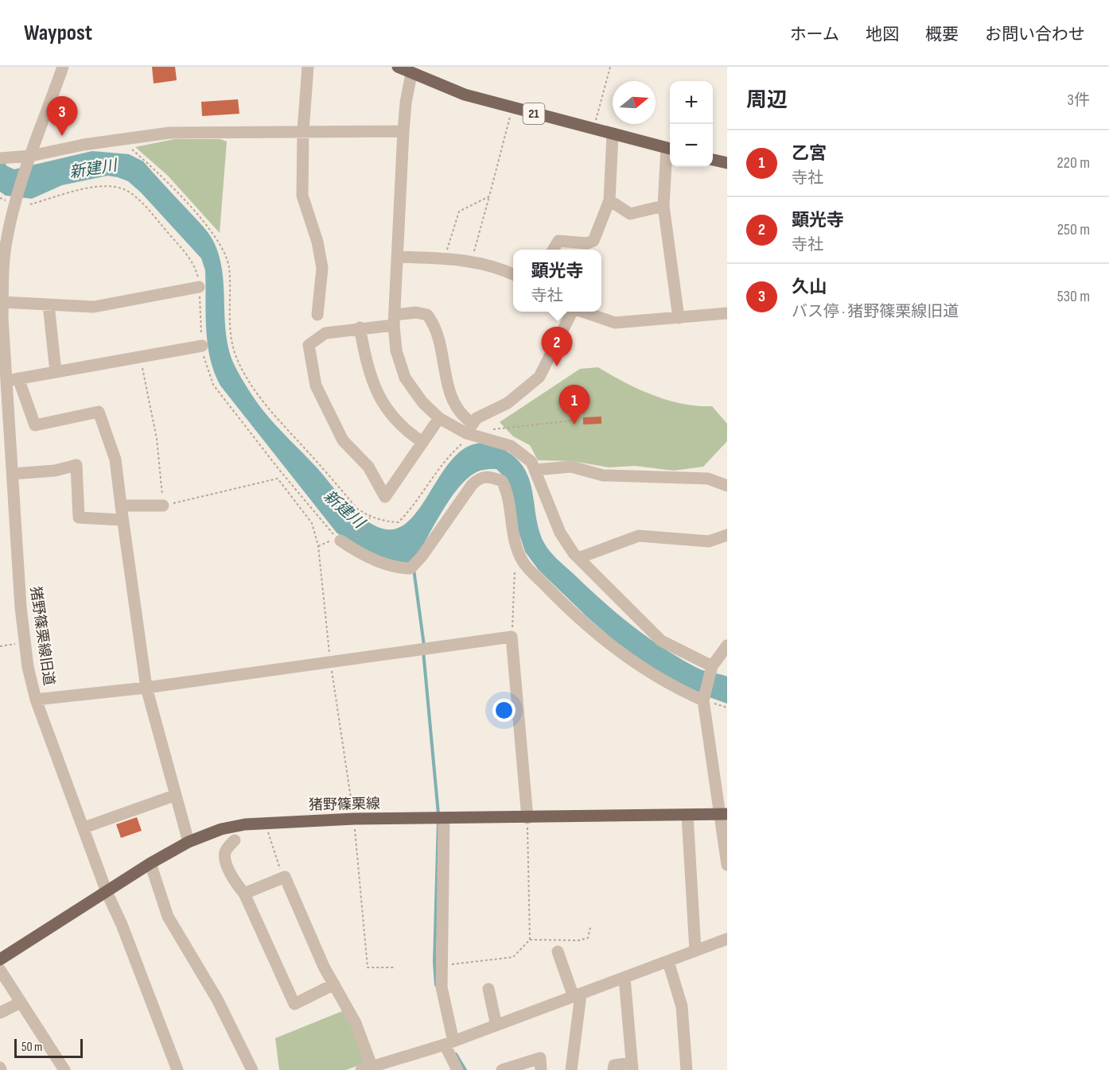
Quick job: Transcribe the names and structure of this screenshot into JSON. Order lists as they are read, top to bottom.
{
  "streets": {
    "main road": ["21", "猪野篠栗線"],
    "street": ["猪野篠栗線旧道"]
  },
  "crossings": [
    ["猪野篠栗線旧道", "猪野篠栗線"]
  ],
  "water": ["新建川"],
  "scale_bar": "50 m",
  "north": "right",
  "page": {
    "header": "Waypost",
    "nav": [
      "ホーム",
      "地図",
      "概要",
      "お問い合わせ"
    ],
    "heading": ["周辺", "3件"],
    "map_buttons": ["+", "−"],
    "pins": ["3", "2", "1"],
    "list": [
      {
        "mark": "1",
        "name": "乙宮",
        "note": "寺社",
        "value": "220 m"
      },
      {
        "mark": "2",
        "name": "顕光寺",
        "note": "寺社",
        "value": "250 m"
      },
      {
        "mark": "3",
        "name": "久山",
        "note": "バス停 · 猪野篠栗線旧道",
        "value": "530 m"
      }
    ],
    "popup": ["顕光寺", "寺社"],
    "scale": "50 m"
  }
}
